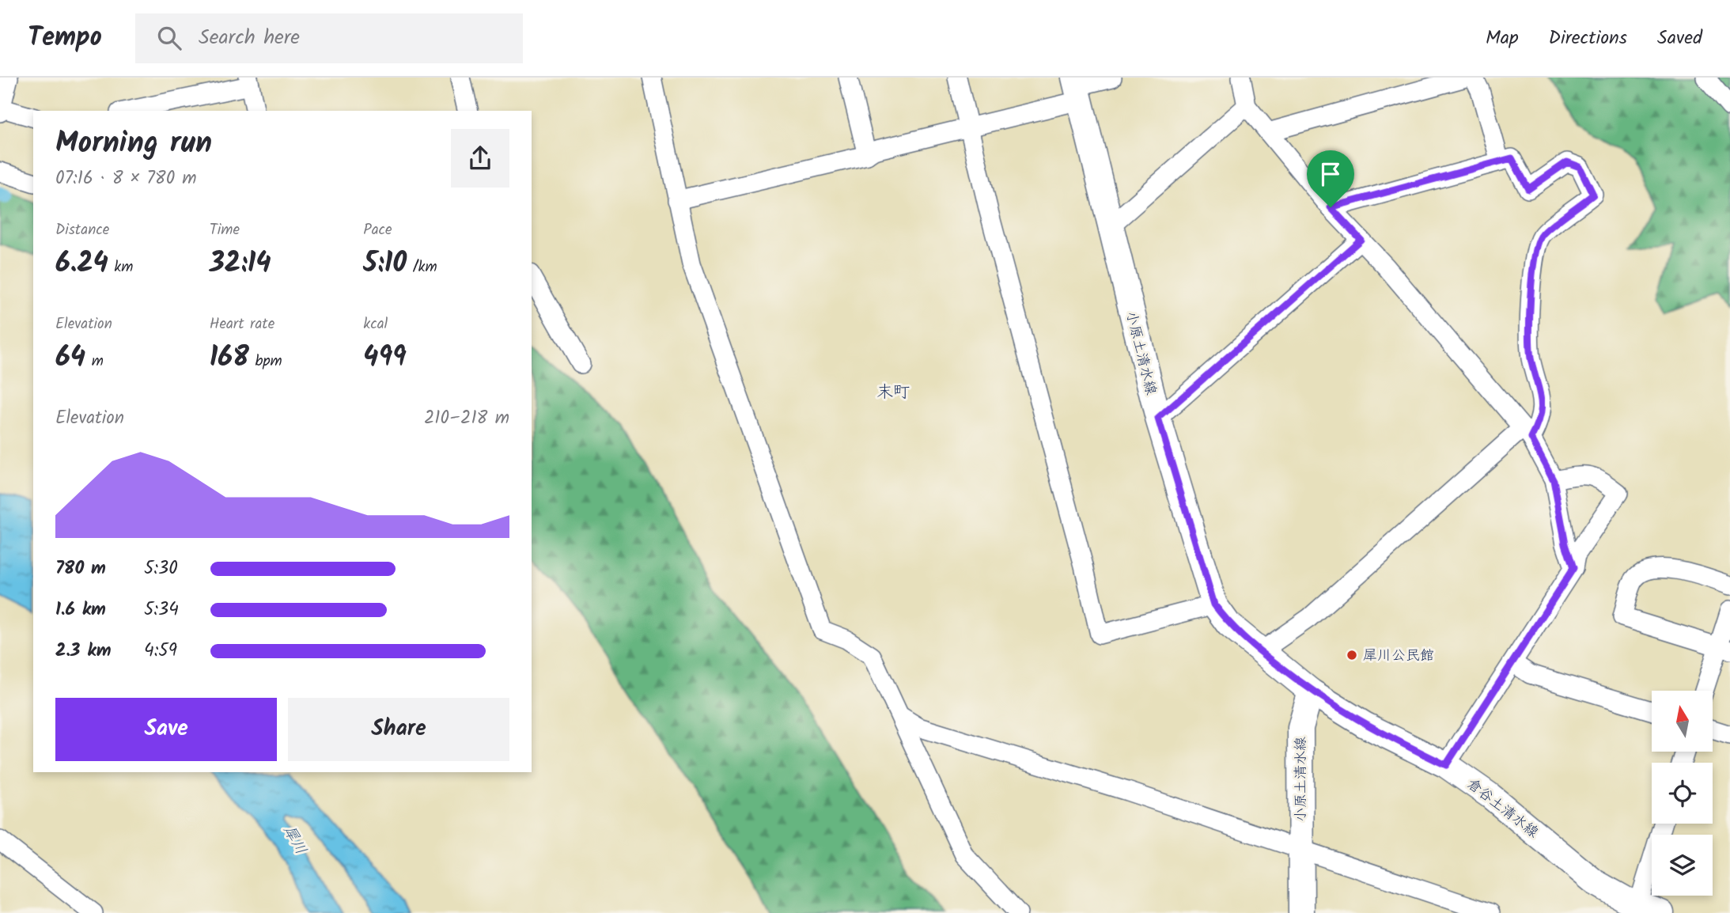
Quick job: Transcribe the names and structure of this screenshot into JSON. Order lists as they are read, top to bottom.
{
  "streets": {
    "main road": ["小原土清水線", "倉谷土清水線"]
  },
  "crossings": [
    ["小原土清水線", "倉谷土清水線"]
  ],
  "districts": ["末町"],
  "water": ["犀川"],
  "places": ["犀川公民館"],
  "north": "top",
  "page": {
    "header": "Tempo",
    "search": "Search here",
    "nav": ["Map", "Directions", "Saved"],
    "heading": ["Morning run", "07:16 · 8 × 780 m"],
    "stats": [
      ["Distance", "6.24 km"],
      ["Time", "32:14"],
      ["Pace", "5:10 /km"],
      ["Elevation", "64 m"],
      ["Heart rate", "168 bpm"],
      ["kcal", "499"]
    ],
    "chart": ["Elevation", "210–218 m"],
    "list": [
      {
        "name": "780 m",
        "note": "5:30"
      },
      {
        "name": "1.6 km",
        "note": "5:34"
      },
      {
        "name": "2.3 km",
        "note": "4:59"
      }
    ],
    "buttons": ["Save", "Share"]
  }
}
